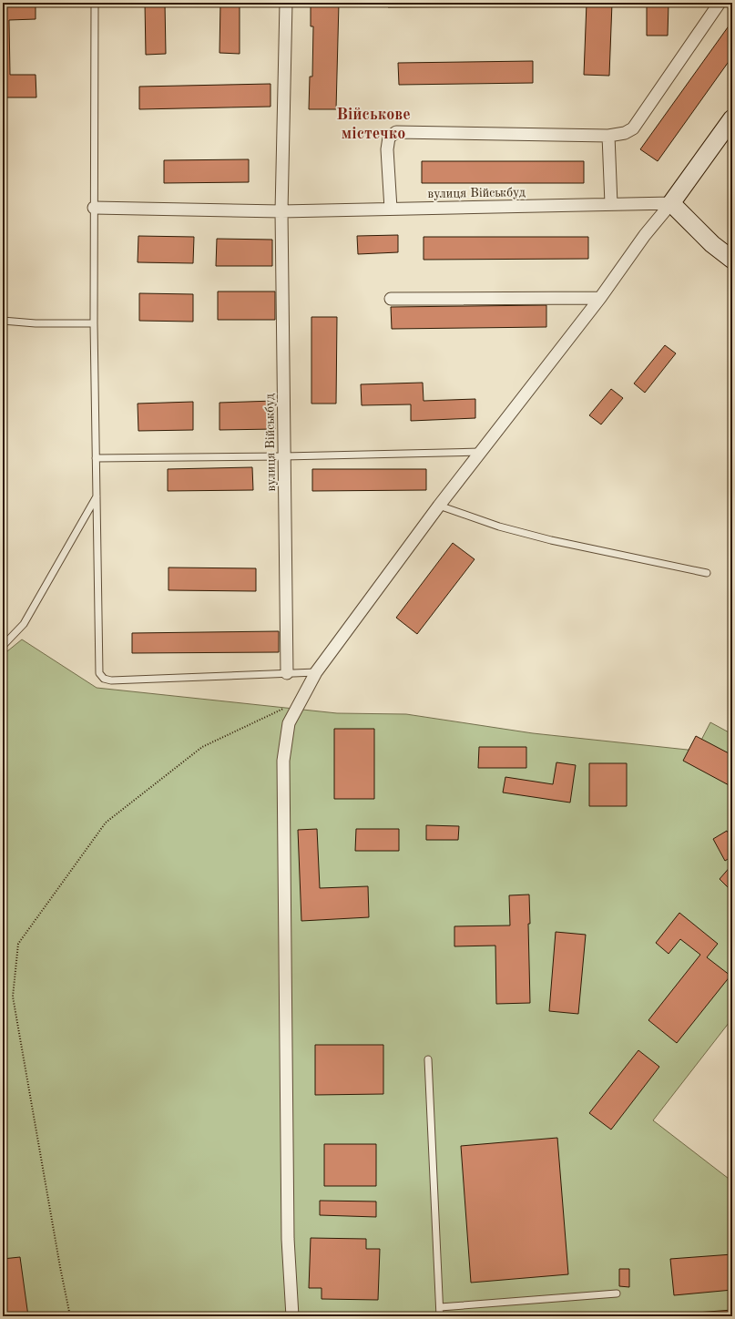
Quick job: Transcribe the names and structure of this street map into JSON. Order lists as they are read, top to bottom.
{
  "streets": {
    "street": ["вулиця Військбуд"]
  },
  "districts": ["Військове містечко"]
}
